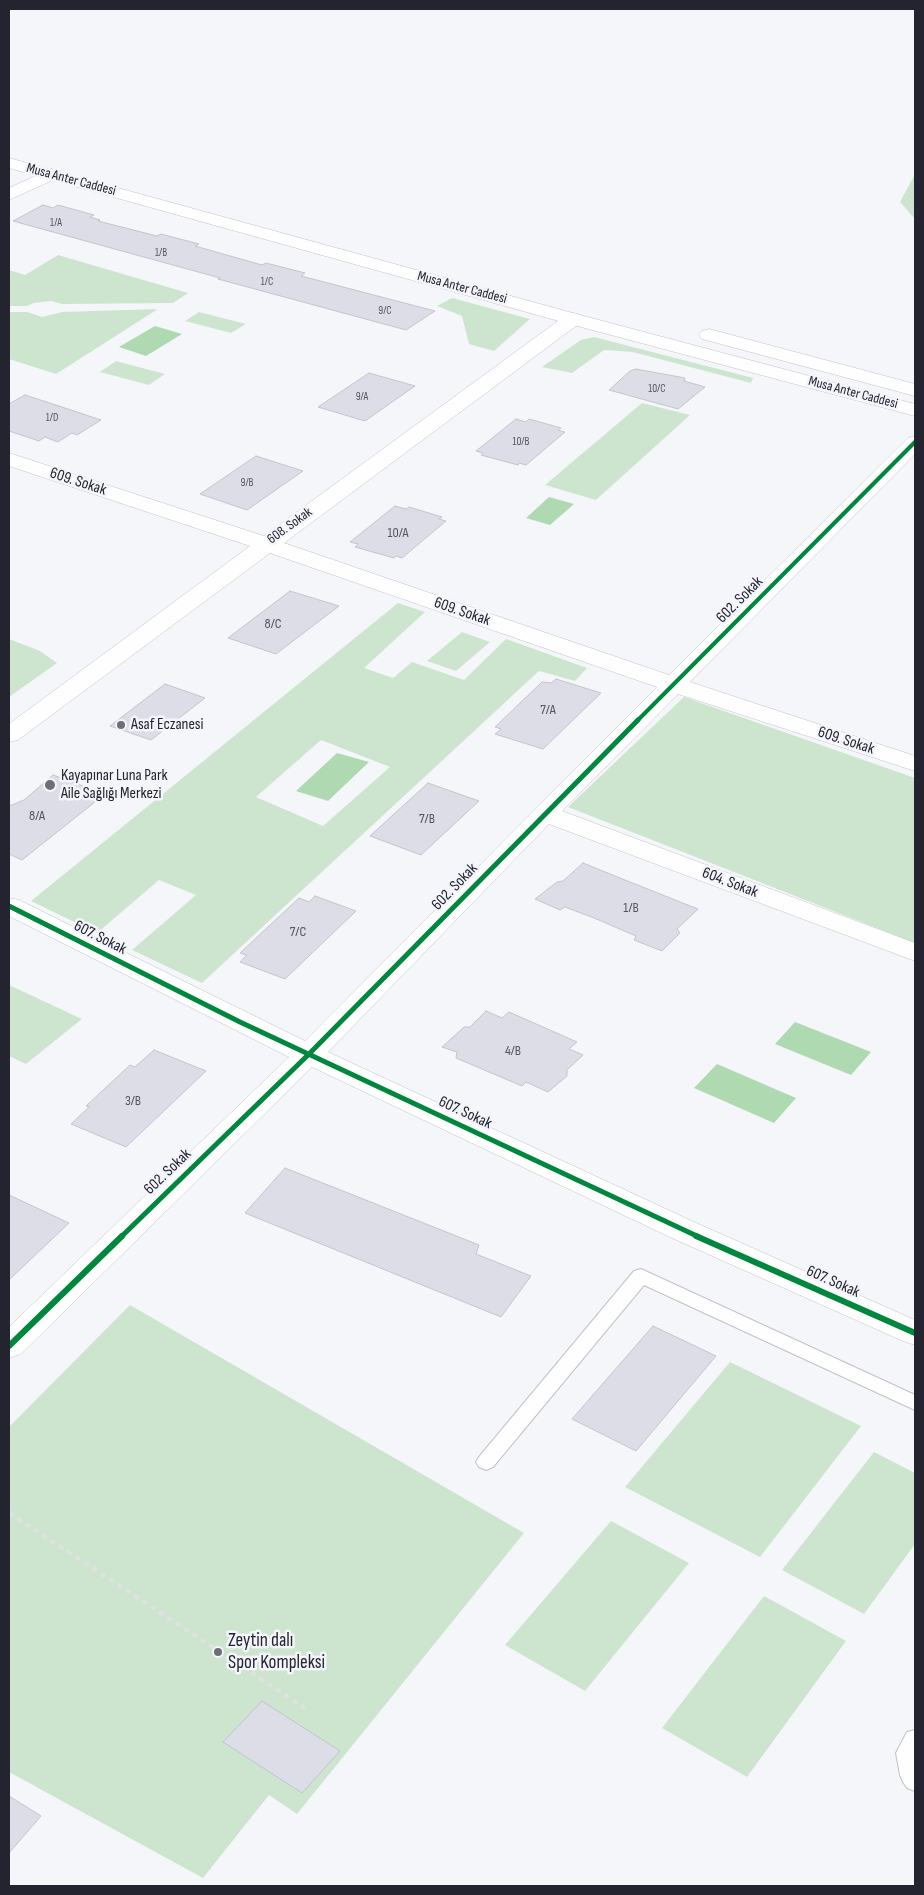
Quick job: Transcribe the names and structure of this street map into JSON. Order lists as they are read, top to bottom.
{
  "streets": {
    "street": [
      "Musa Anter Caddesi",
      "609. Sokak",
      "608. Sokak",
      "602. Sokak",
      "604. Sokak",
      "607. Sokak"
    ]
  },
  "crossings": [
    ["Musa Anter Caddesi", "608. Sokak"],
    ["609. Sokak", "608. Sokak"],
    ["609. Sokak", "602. Sokak"],
    ["602. Sokak", "604. Sokak"],
    ["602. Sokak", "607. Sokak"]
  ],
  "places": ["Asaf Eczanesi", "Kayapınar Luna Park Aile Sağlığı Merkezi", "Zeytin dalı Spor Kompleksi"],
  "house_numbers": [
    "1/A",
    "1/B",
    "1/C",
    "9/C",
    "10/C",
    "9/A",
    "1/D",
    "10/B",
    "9/B",
    "10/A",
    "8/C",
    "7/A",
    "8/A",
    "7/B",
    "1/B",
    "7/C",
    "4/B",
    "3/B"
  ]
}
